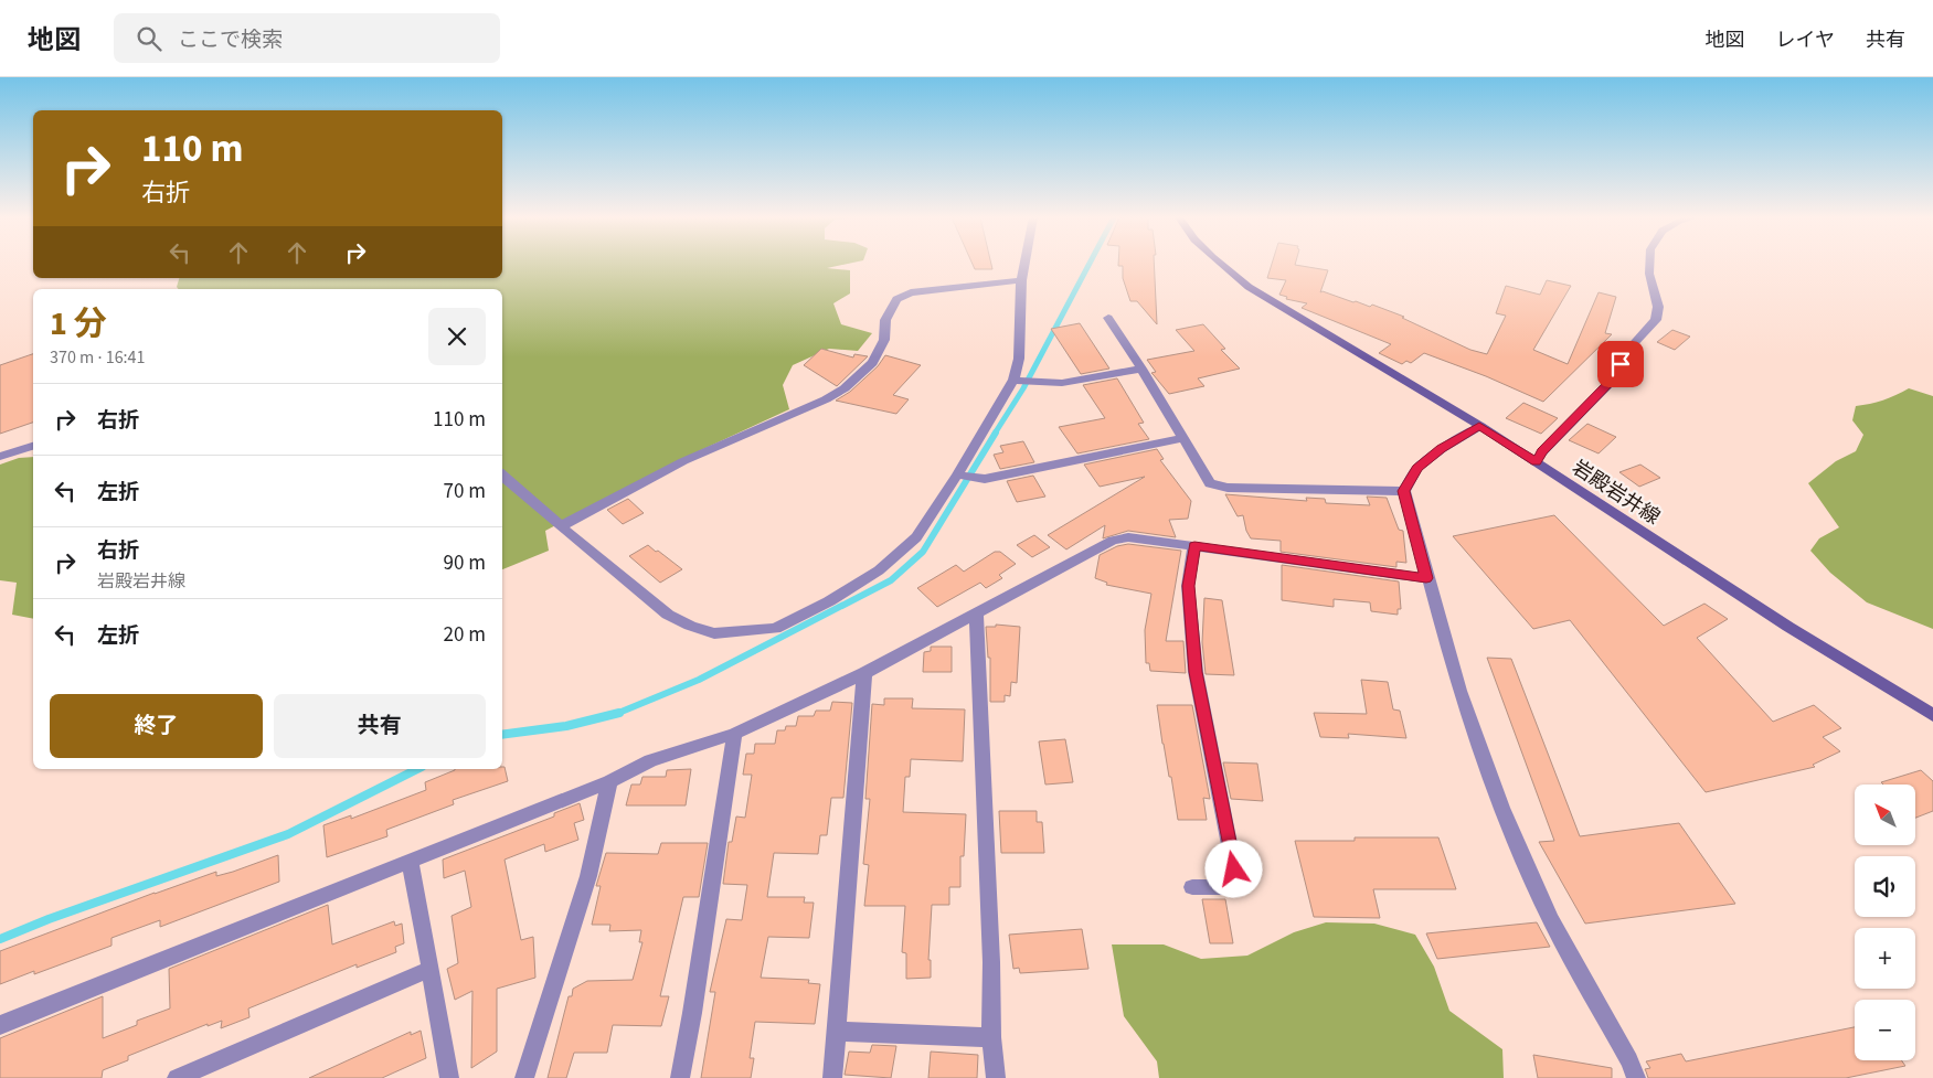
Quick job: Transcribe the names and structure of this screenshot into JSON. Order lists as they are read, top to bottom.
{
  "streets": {
    "main road": ["岩殿岩井線"]
  },
  "north": "top left",
  "page": {
    "header": "地図",
    "search": "ここで検索",
    "nav": ["地図", "レイヤ", "共有"],
    "turn": ["110 m", "右折"],
    "heading": ["1 分", "370 m · 16:41"],
    "list": [
      {
        "name": "右折",
        "value": "110 m"
      },
      {
        "name": "左折",
        "value": "70 m"
      },
      {
        "name": "右折",
        "note": "岩殿岩井線",
        "value": "90 m"
      },
      {
        "name": "左折",
        "value": "20 m"
      }
    ],
    "buttons": ["終了", "共有"],
    "map_buttons": ["+", "−"]
  }
}
